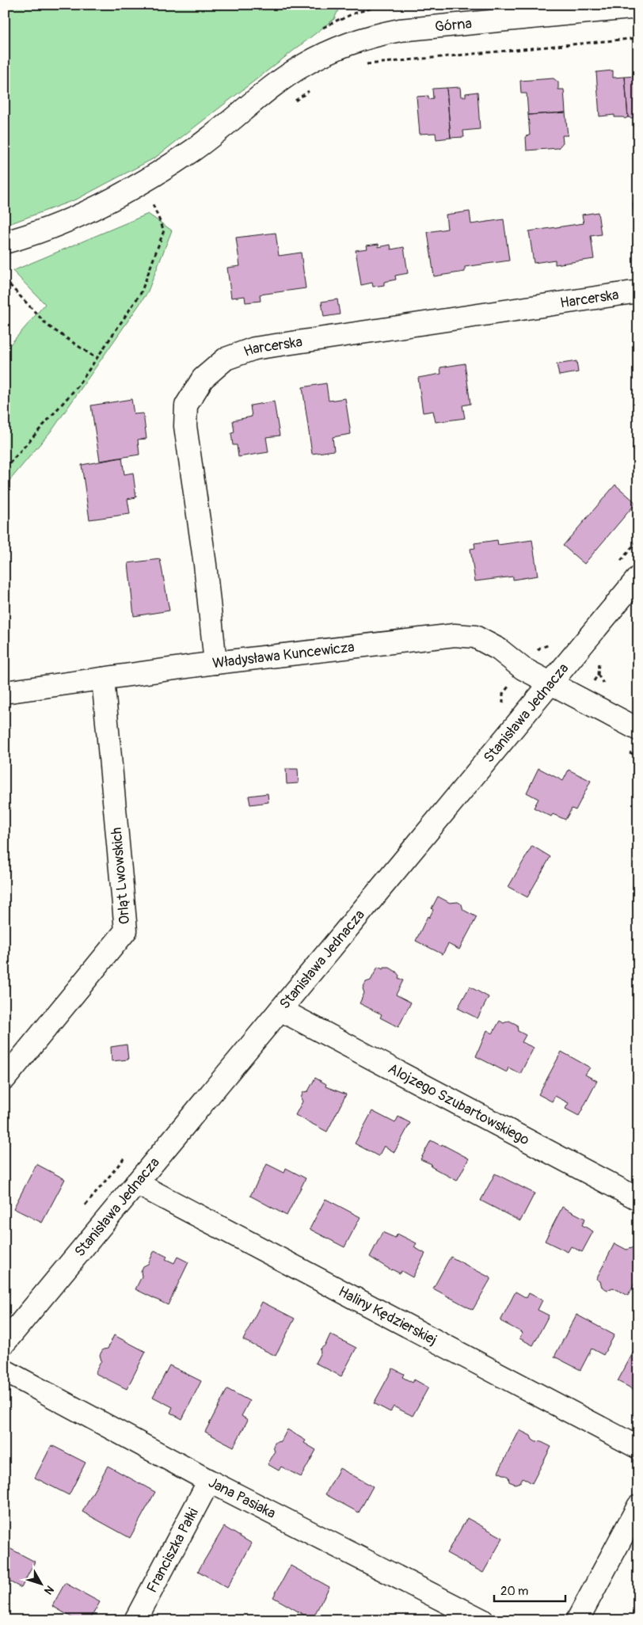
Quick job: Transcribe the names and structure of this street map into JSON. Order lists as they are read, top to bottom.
{
  "streets": {
    "street": [
      "Górna",
      "Harcerska",
      "Władysława Kuncewicza",
      "Stanisława Jednacza",
      "Orląt Lwowskich",
      "Alojzego Szubartowskiego",
      "Haliny Kędzierskiej",
      "Jana Pasiaka",
      "Franciszka Pałki"
    ]
  },
  "crossings": [
    ["Harcerska", "Władysława Kuncewicza"],
    ["Władysława Kuncewicza", "Stanisława Jednacza"],
    ["Władysława Kuncewicza", "Orląt Lwowskich"],
    ["Stanisława Jednacza", "Alojzego Szubartowskiego"],
    ["Stanisława Jednacza", "Haliny Kędzierskiej"],
    ["Jana Pasiaka", "Franciszka Pałki"]
  ],
  "scale_bar": "20 m",
  "north": "bottom right"
}
